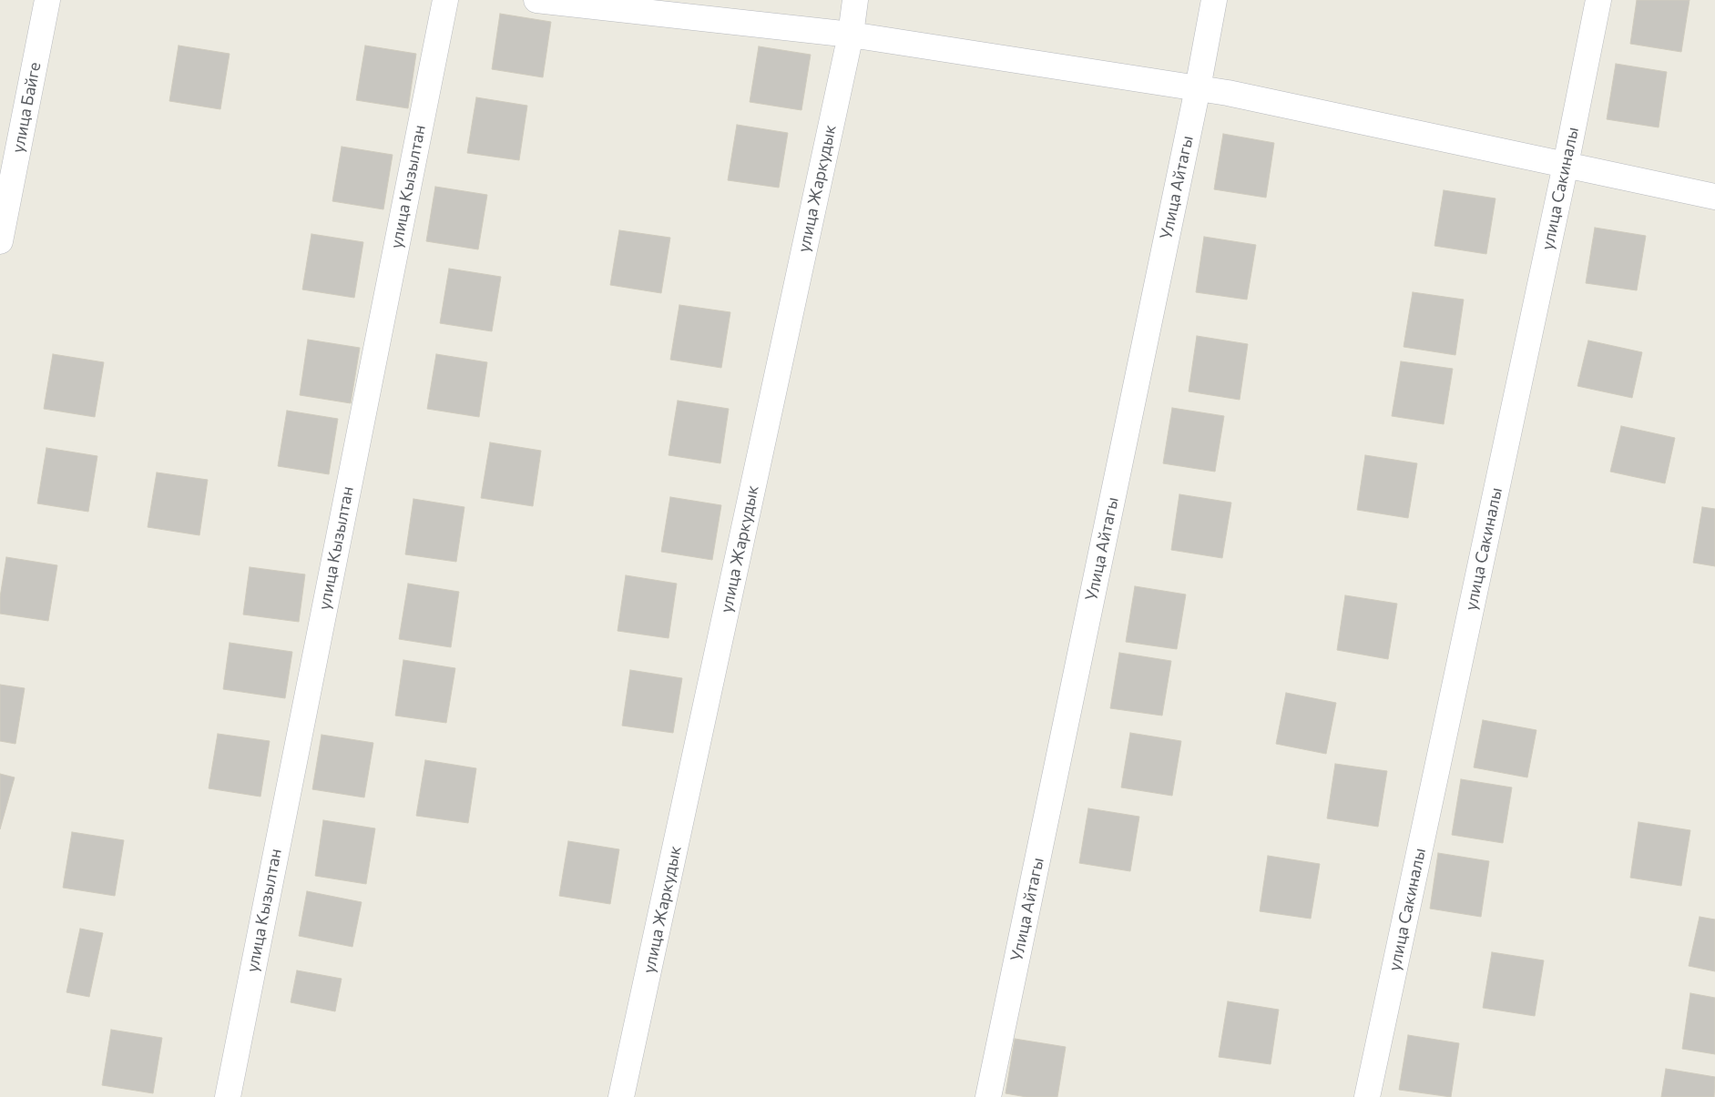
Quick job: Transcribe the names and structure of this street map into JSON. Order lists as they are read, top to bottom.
{
  "streets": {
    "street": [
      "улица Байге",
      "улица Кызылтан",
      "Улица Айтагы",
      "улица Жаркудык",
      "улица Сакиналы"
    ]
  }
}
